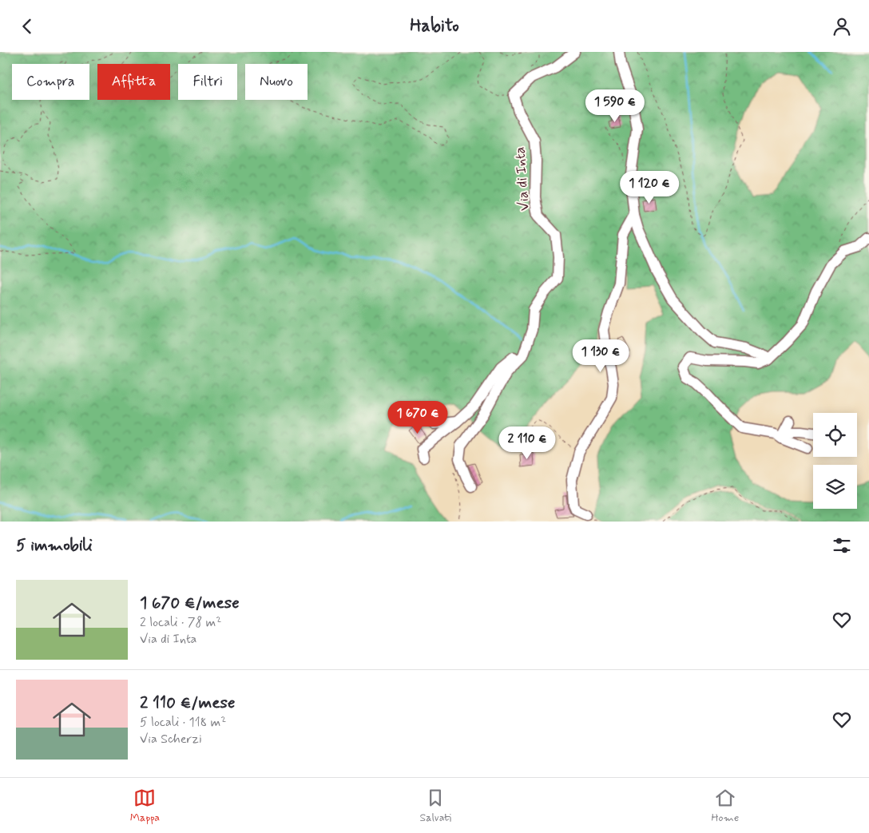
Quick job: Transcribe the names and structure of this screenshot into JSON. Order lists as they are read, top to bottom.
{
  "streets": {
    "street": ["Via di Inta"]
  },
  "page": {
    "header": "Habito",
    "chip": [
      "Compra",
      "Affitta",
      "Filtri",
      "Nuovo"
    ],
    "price": [
      "1 590 €",
      "1 120 €",
      "1 130 €",
      "1 670 €",
      "2 110 €"
    ],
    "heading": "5 immobili",
    "list": [
      {
        "name": "1 670 €/mese",
        "note": "2 locali · 78 m² · Via di Inta"
      },
      {
        "name": "2 110 €/mese",
        "note": "5 locali · 118 m² · Via Scherzi"
      }
    ],
    "tabs": ["Mappa", "Salvati", "Home"]
  }
}
